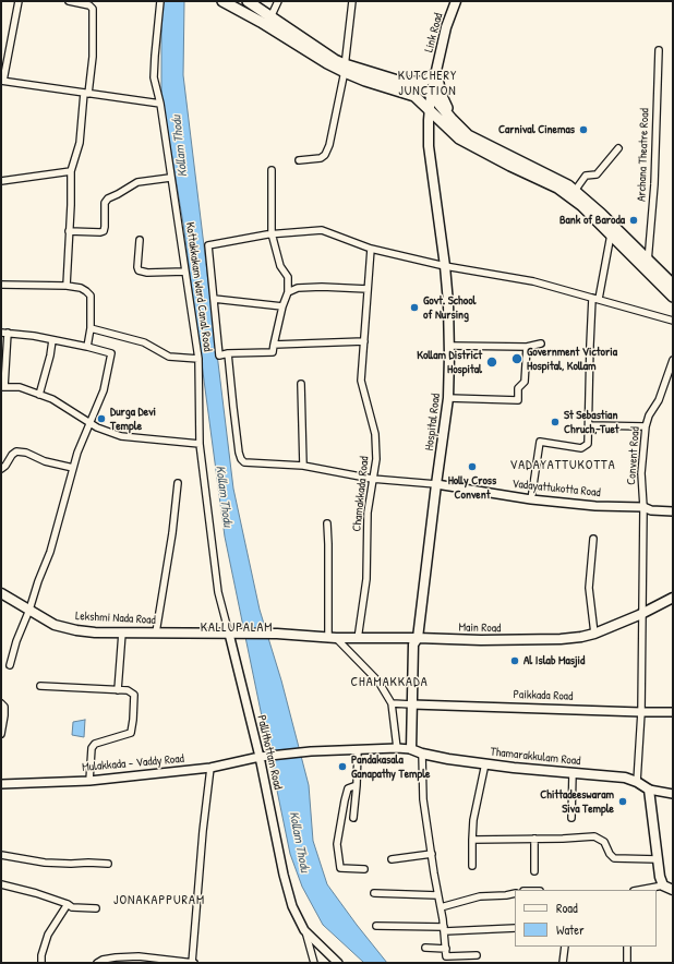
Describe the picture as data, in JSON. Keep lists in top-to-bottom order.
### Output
{
  "streets": {
    "main road": [
      "Link Road",
      "Hospital Road",
      "Lekshmi Nada Road",
      "Main Road",
      "Thamarakkulam Road"
    ],
    "street": [
      "Archana Theatre Road",
      "Kottakkakam Ward Canal Road",
      "Convent Road",
      "Vadayattukotta Road",
      "Chamakkada Road",
      "Paikkada Road",
      "Pallithottam Road",
      "Mulakkada - Vaddy Road"
    ]
  },
  "crossings": [
    ["Link Road", "Hospital Road"],
    ["Kottakkakam Ward Canal Road", "Lekshmi Nada Road"],
    ["Kottakkakam Ward Canal Road", "Main Road"],
    ["Kottakkakam Ward Canal Road", "Pallithottam Road"],
    ["Hospital Road", "Vadayattukotta Road"],
    ["Hospital Road", "Main Road"],
    ["Hospital Road", "Paikkada Road"],
    ["Hospital Road", "Thamarakkulam Road"],
    ["Convent Road", "Vadayattukotta Road"],
    ["Convent Road", "Main Road"],
    ["Convent Road", "Paikkada Road"],
    ["Convent Road", "Thamarakkulam Road"],
    ["Chamakkada Road", "Main Road"],
    ["Lekshmi Nada Road", "Main Road"],
    ["Lekshmi Nada Road", "Pallithottam Road"],
    ["Main Road", "Pallithottam Road"],
    ["Pallithottam Road", "Thamarakkulam Road"],
    ["Pallithottam Road", "Mulakkada - Vaddy Road"],
    ["Thamarakkulam Road", "Mulakkada - Vaddy Road"]
  ],
  "districts": [
    "KUTCHERY JUNCTION",
    "VADAYATTUKOTTA",
    "KALLUPALAM",
    "CHAMAKKADA",
    "JONAKAPPURAM"
  ],
  "water": ["Kollam Thodu"],
  "places": [
    "Carnival Cinemas",
    "Bank of Baroda",
    "Govt. School of Nursing",
    "Government Victoria Hospital, Kollam",
    "Kollam District Hospital",
    "Durga Devi Temple",
    "St Sebastian Chruch, Tuet",
    "Holly Cross Convent",
    "Al Islab Masjid",
    "Pandakasala Ganapathy Temple",
    "Chittadeeswaram Siva Temple"
  ],
  "legend": ["Road", "Water"]
}
